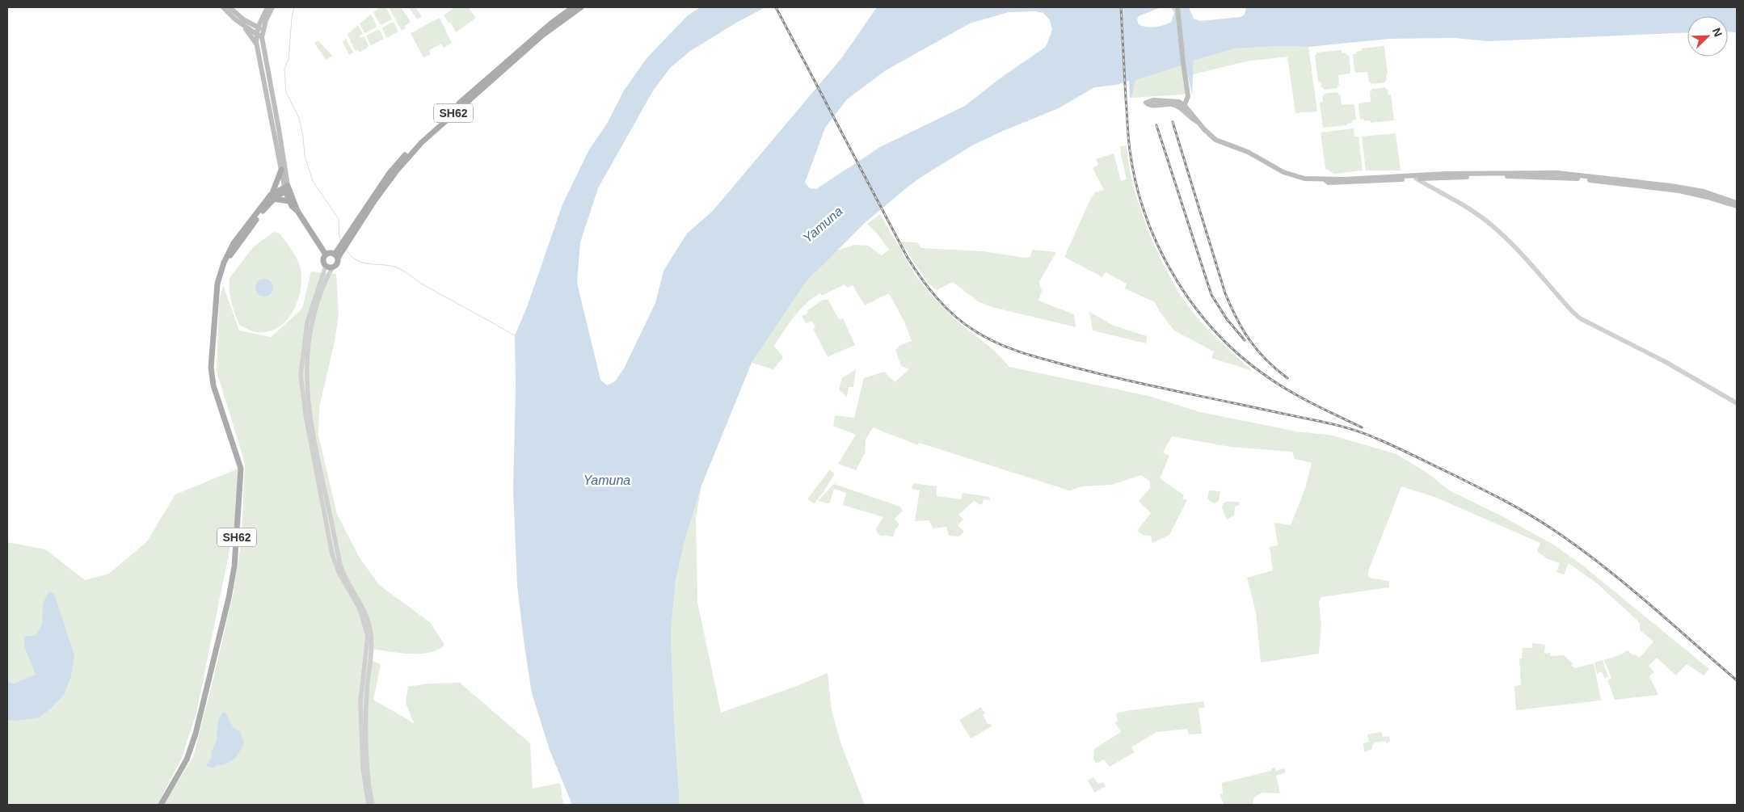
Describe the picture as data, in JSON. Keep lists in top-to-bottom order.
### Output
{
  "streets": {
    "main road": ["SH62"]
  },
  "water": ["Yamuna"],
  "north": "top right"
}
